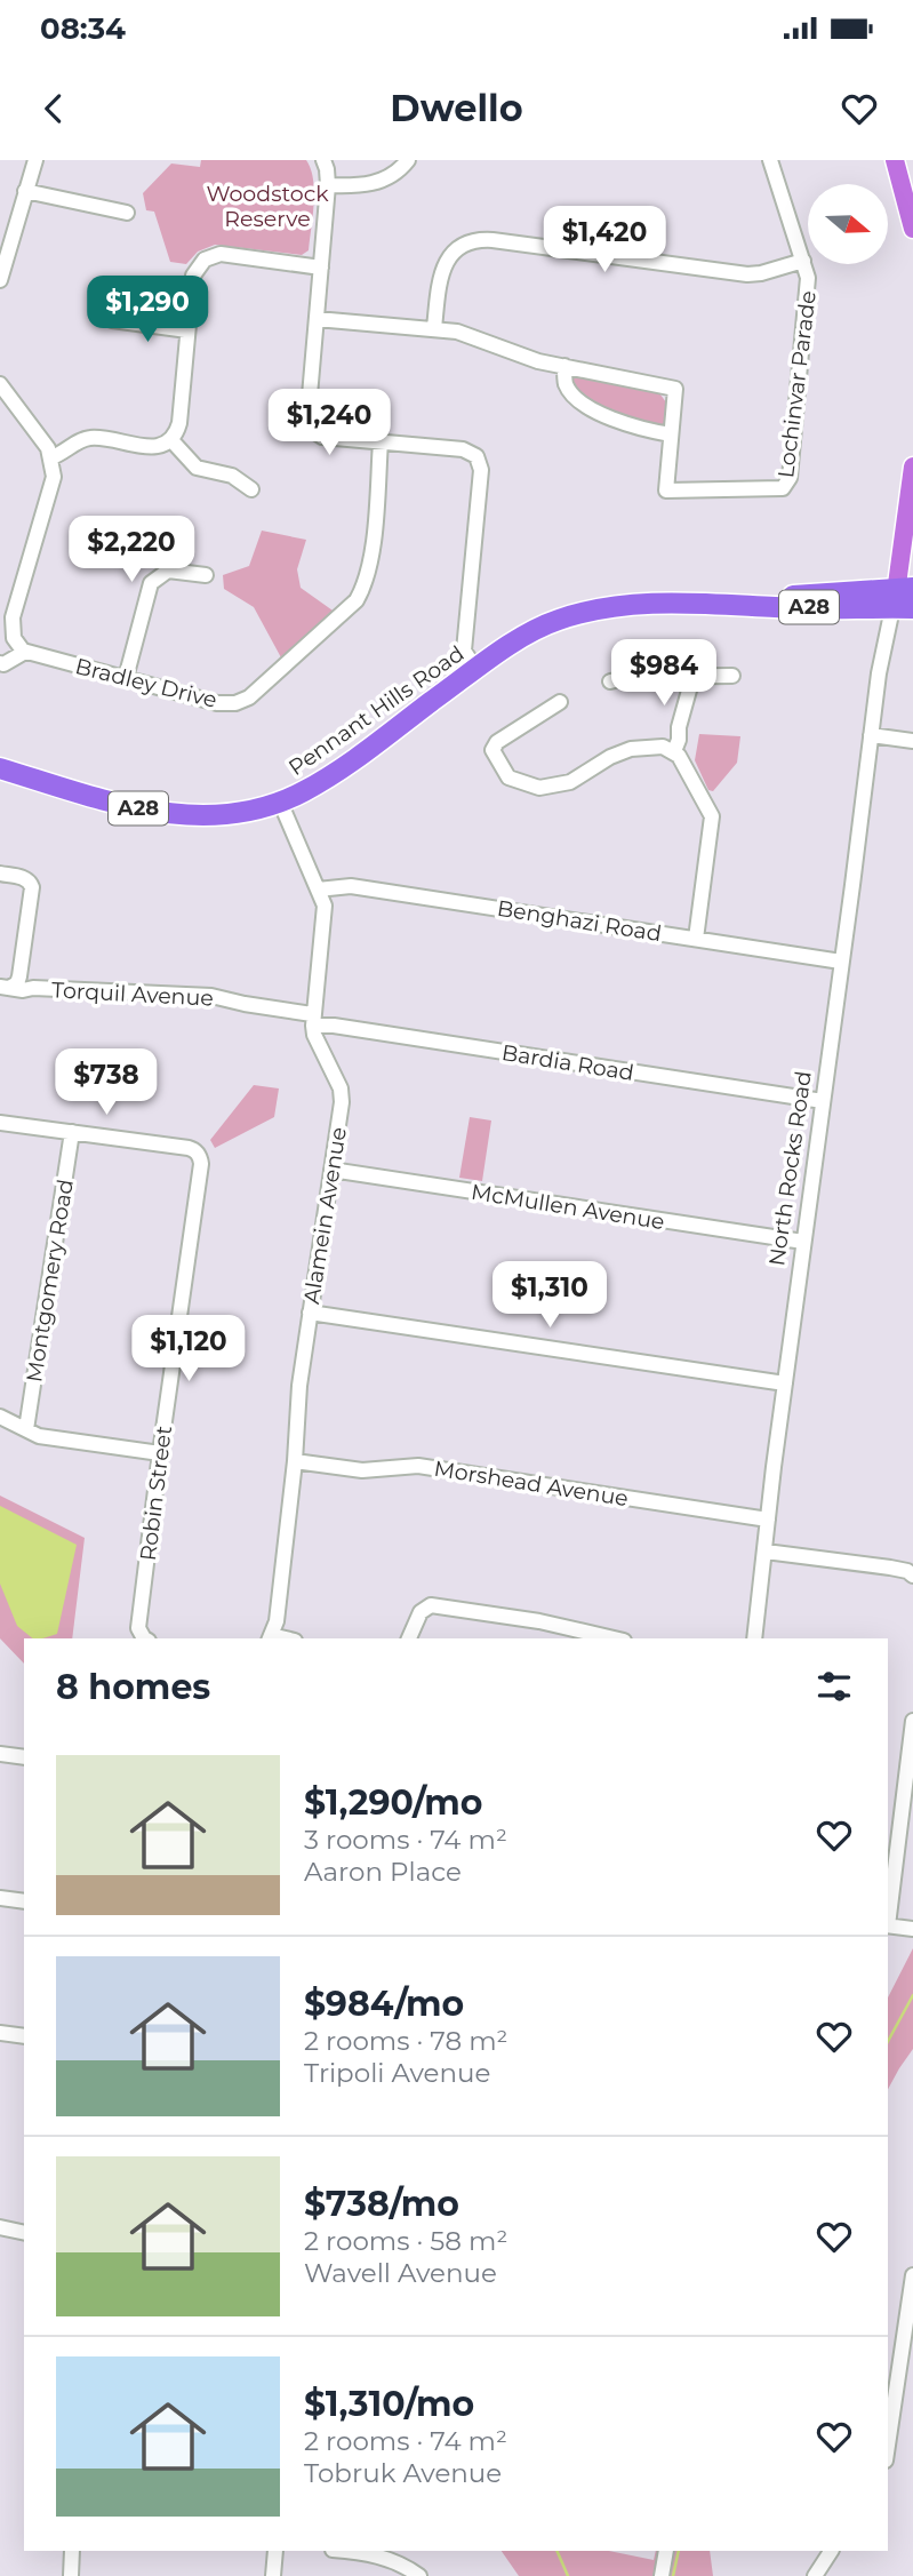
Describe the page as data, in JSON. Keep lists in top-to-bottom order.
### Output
{
  "streets": {
    "highway": ["A28", "Pennant Hills Road"],
    "main road": ["North Rocks Road"],
    "street": [
      "Lochinvar Parade",
      "Bradley Drive",
      "Benghazi Road",
      "Torquil Avenue",
      "Bardia Road",
      "McMullen Avenue",
      "Alamein Avenue",
      "Montgomery Road",
      "Morshead Avenue",
      "Robin Street"
    ]
  },
  "crossings": [
    ["Pennant Hills Road", "North Rocks Road"],
    ["Pennant Hills Road", "Alamein Avenue"],
    ["Benghazi Road", "North Rocks Road"],
    ["Benghazi Road", "Alamein Avenue"],
    ["Torquil Avenue", "Bardia Road"],
    ["Torquil Avenue", "Alamein Avenue"],
    ["Bardia Road", "North Rocks Road"],
    ["Bardia Road", "Alamein Avenue"],
    ["North Rocks Road", "McMullen Avenue"],
    ["North Rocks Road", "Morshead Avenue"],
    ["McMullen Avenue", "Alamein Avenue"],
    ["Alamein Avenue", "Morshead Avenue"],
    ["Montgomery Road", "Robin Street"]
  ],
  "parks": ["Woodstock Reserve"],
  "north": "right",
  "page": {
    "status": "08:34",
    "header": "Dwello",
    "price": [
      "$1,420",
      "$1,290",
      "$1,240",
      "$2,220",
      "$984",
      "$738",
      "$1,310",
      "$1,120"
    ],
    "heading": "8 homes",
    "list": [
      {
        "name": "$1,290/mo",
        "note": "3 rooms · 74 m² · Aaron Place"
      },
      {
        "name": "$984/mo",
        "note": "2 rooms · 78 m² · Tripoli Avenue"
      },
      {
        "name": "$738/mo",
        "note": "2 rooms · 58 m² · Wavell Avenue"
      },
      {
        "name": "$1,310/mo",
        "note": "2 rooms · 74 m² · Tobruk Avenue"
      }
    ]
  }
}
